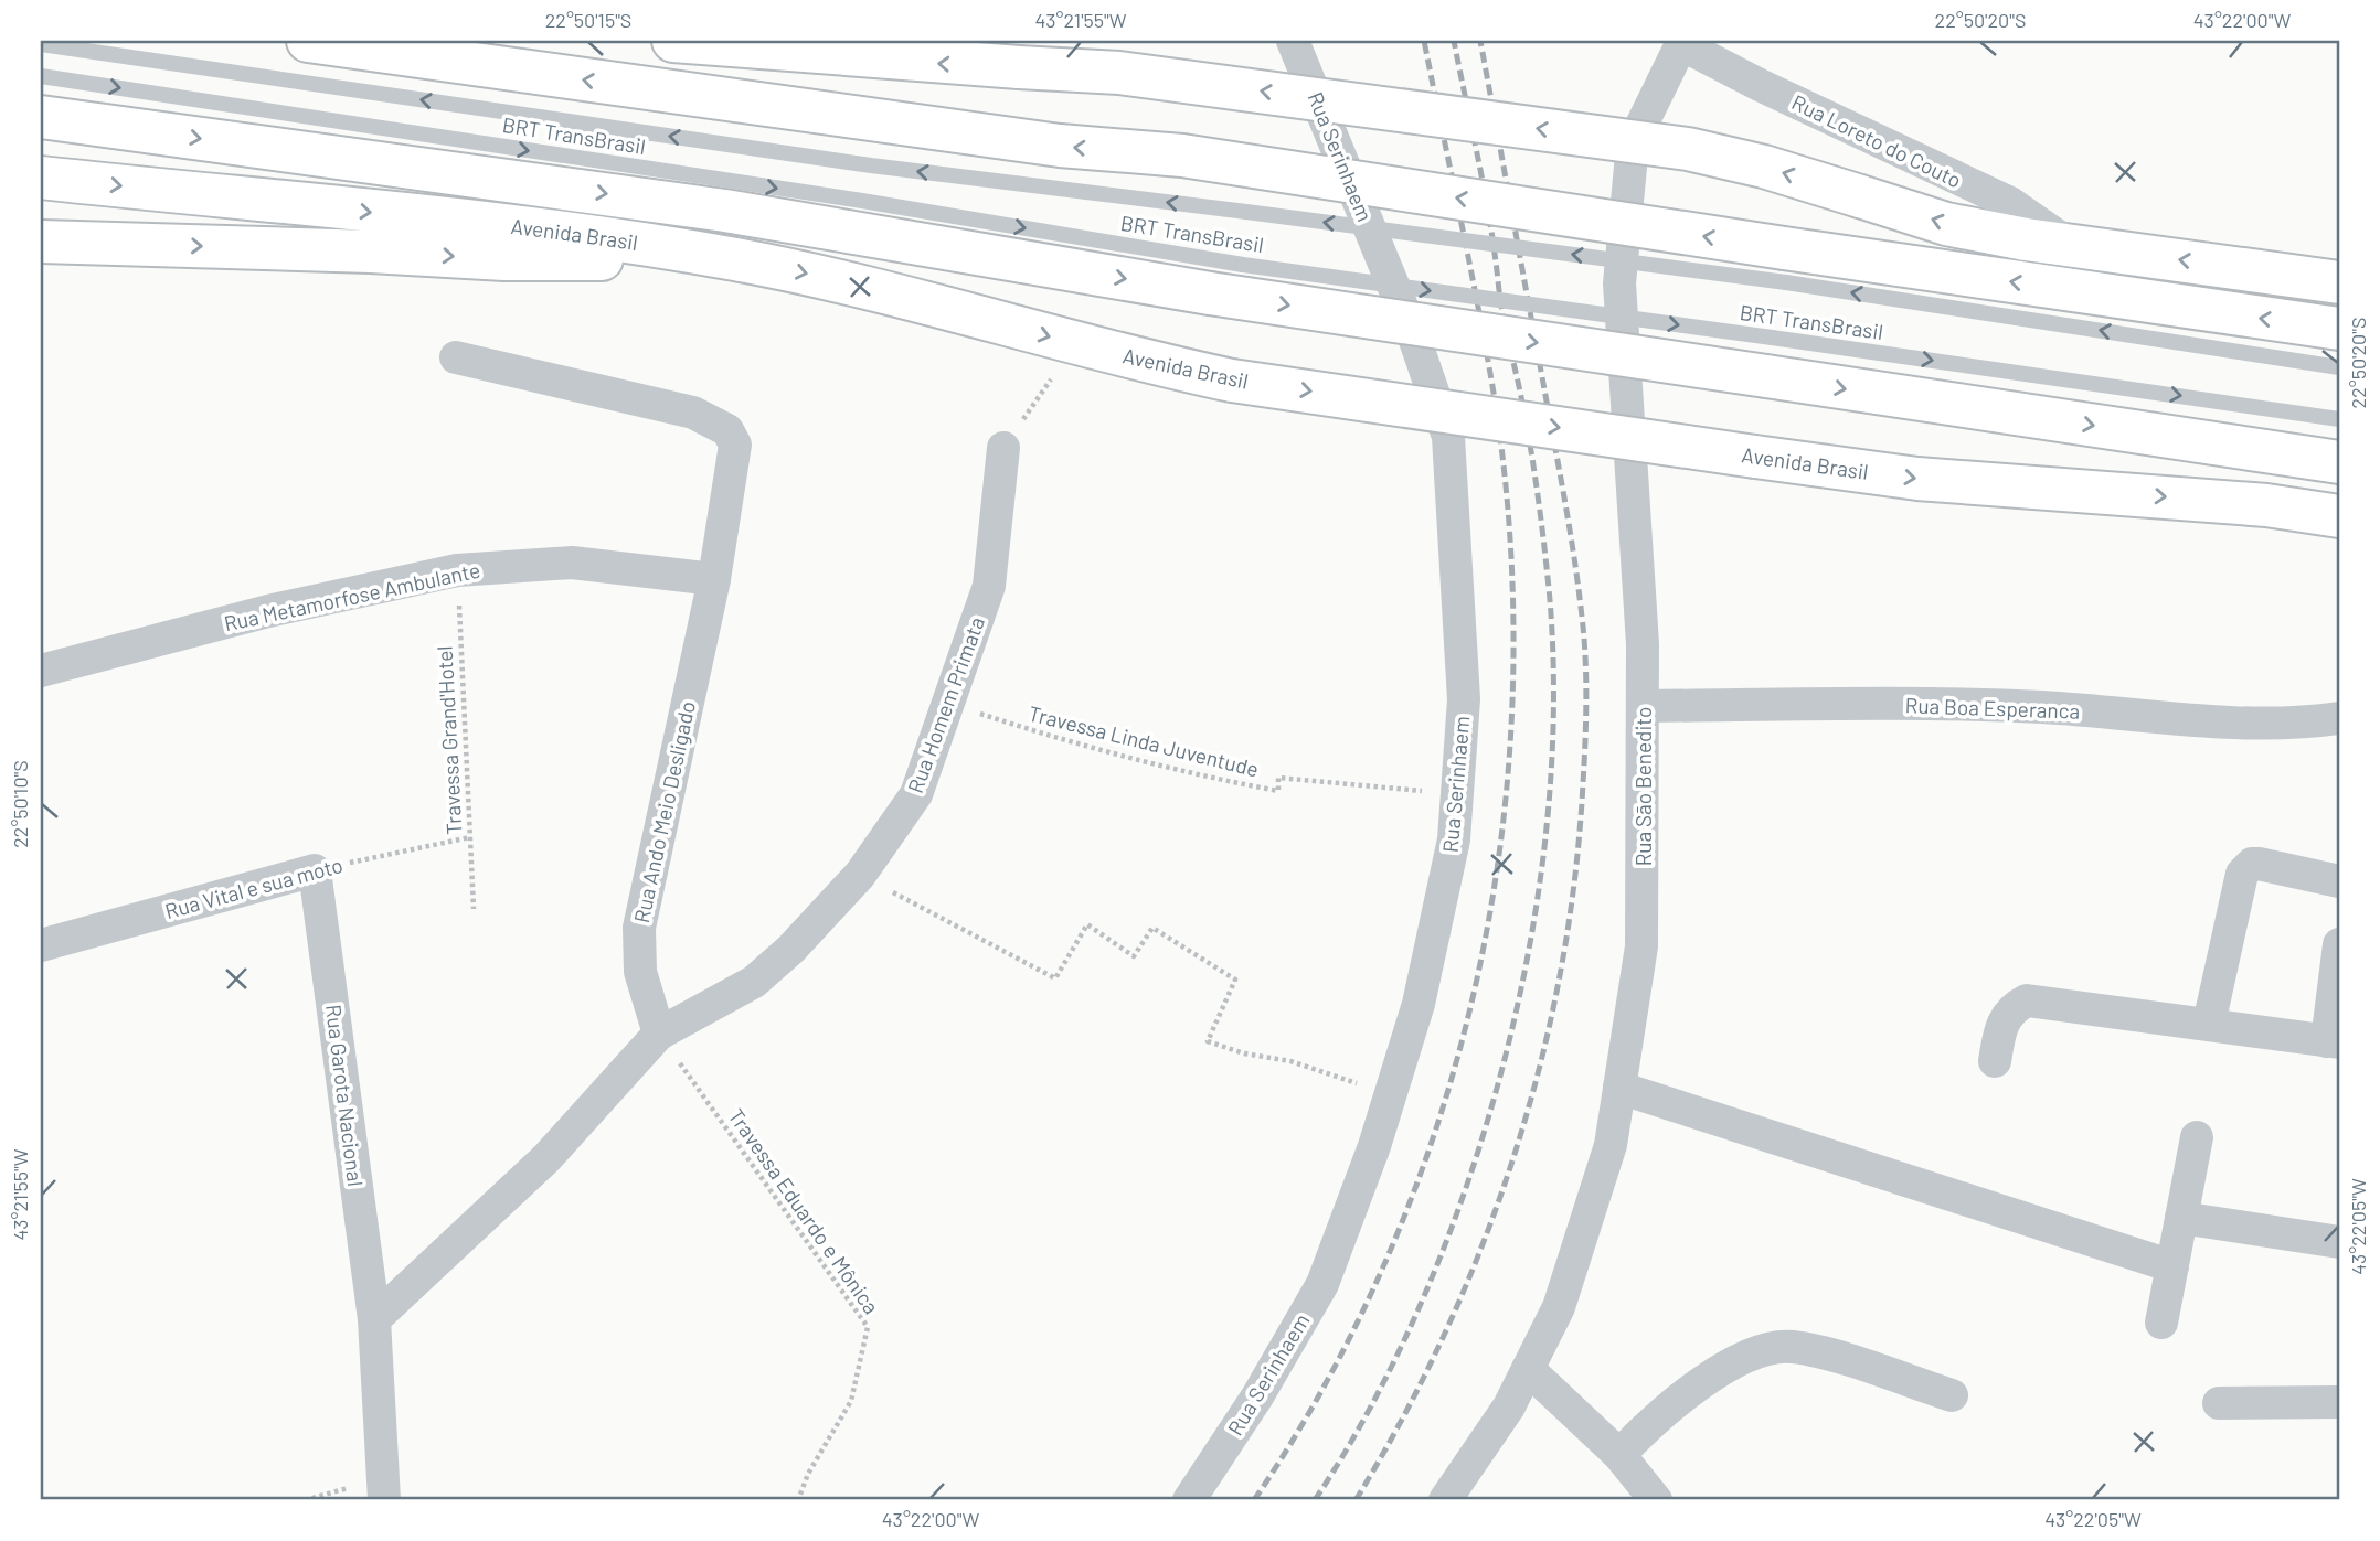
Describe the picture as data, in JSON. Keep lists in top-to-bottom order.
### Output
{
  "streets": {
    "main road": ["Avenida Brasil"],
    "street": [
      "Rua Loreto do Couto",
      "Rua Serinhaem",
      "Rua Metamorfose Ambulante",
      "Rua Homem Primata",
      "Rua Boa Esperanca",
      "Rua Sāo Benedito",
      "Rua Ando Meio Desligado",
      "Rua Vital e sua moto",
      "Rua Garota Nacional"
    ],
    "lane": ["BRT TransBrasil"],
    "path": ["Travessa Grand'Hotel", "Travessa Linda Juventude", "Travessa Eduardo e Mônica"]
  },
  "crossings": [
    ["Rua Loreto do Couto", "Rua Sāo Benedito"],
    ["Rua Serinhaem", "Travessa Linda Juventude"],
    ["Rua Metamorfose Ambulante", "Travessa Grand'Hotel"],
    ["Rua Metamorfose Ambulante", "Rua Ando Meio Desligado"],
    ["Rua Homem Primata", "Travessa Linda Juventude"],
    ["Rua Homem Primata", "Rua Ando Meio Desligado"],
    ["Rua Homem Primata", "Travessa Eduardo e Mônica"],
    ["Rua Boa Esperanca", "Rua Sāo Benedito"],
    ["Travessa Grand'Hotel", "Rua Vital e sua moto"],
    ["Rua Ando Meio Desligado", "Travessa Eduardo e Mônica"],
    ["Rua Vital e sua moto", "Rua Garota Nacional"]
  ],
  "coordinates": [
    "22°50'15\"S",
    "43°21'55\"W",
    "22°50'20\"S",
    "43°22'00\"W",
    "22°50'10\"S",
    "43°22'05\"W"
  ]
}
